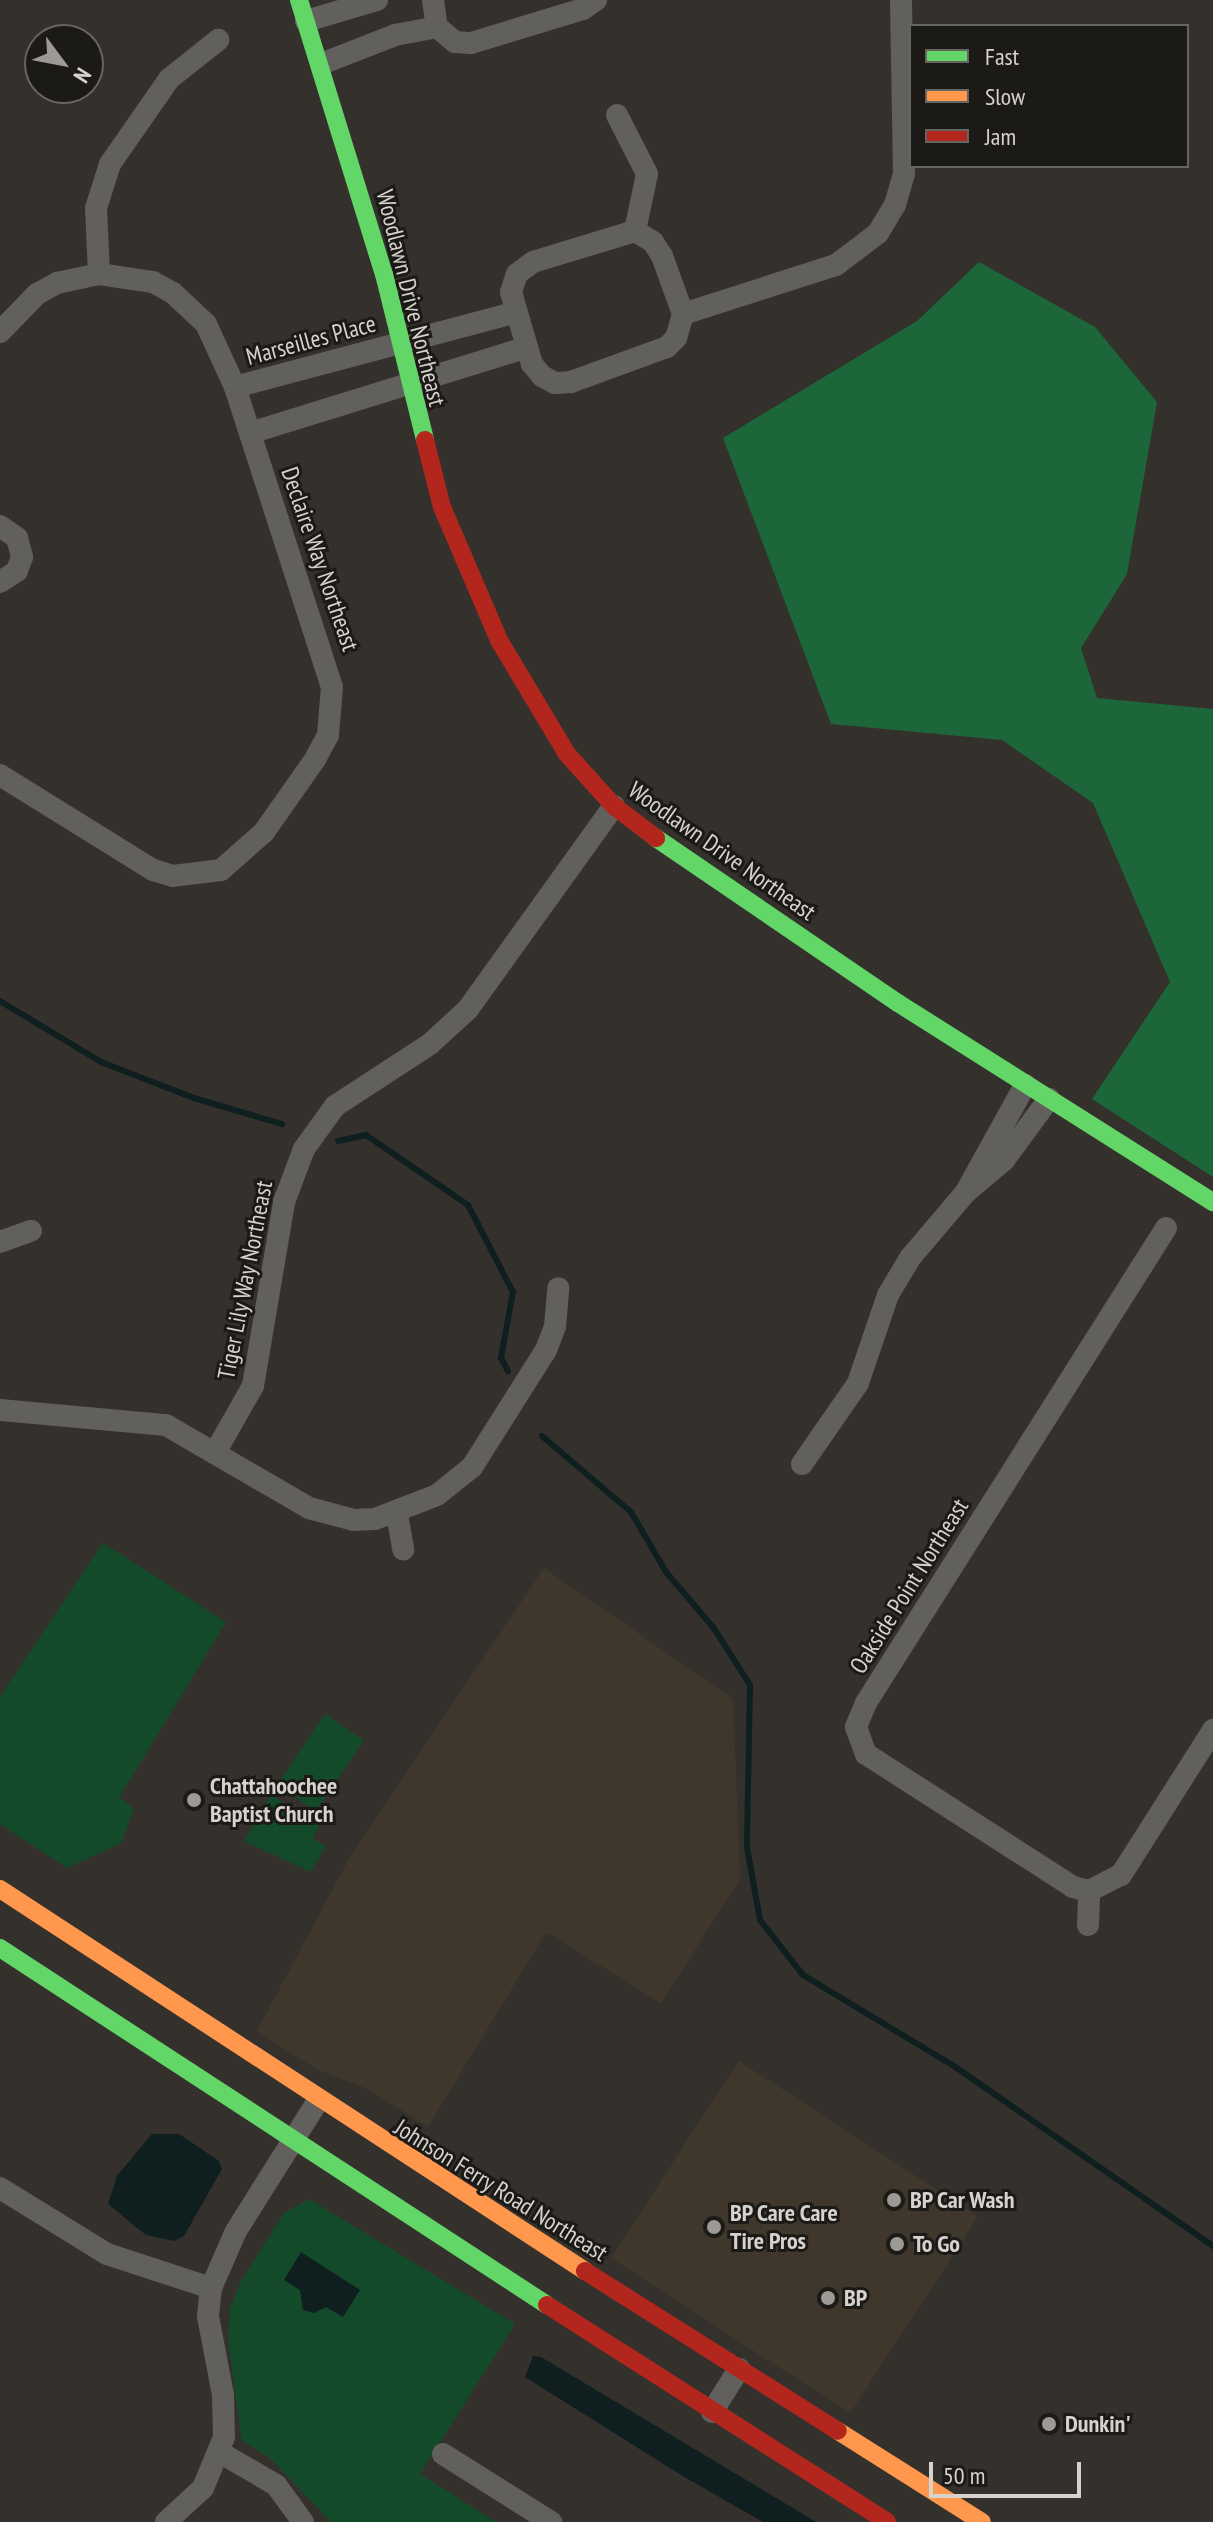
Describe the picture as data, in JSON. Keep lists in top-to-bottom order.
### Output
{
  "streets": {
    "main road": ["Woodlawn Drive Northeast", "Johnson Ferry Road Northeast"],
    "street": [
      "Marseilles Place",
      "Declaire Way Northeast",
      "Tiger Lily Way Northeast",
      "Oakside Point Northeast"
    ]
  },
  "crossings": [
    ["Woodlawn Drive Northeast", "Marseilles Place"],
    ["Woodlawn Drive Northeast", "Tiger Lily Way Northeast"],
    ["Marseilles Place", "Declaire Way Northeast"]
  ],
  "places": [
    "Chattahoochee Baptist Church",
    "BP Car Wash",
    "BP Care Care Tire Pros",
    "To Go",
    "BP",
    "Dunkin'"
  ],
  "legend": ["Fast", "Slow", "Jam"],
  "scale_bar": "50 m",
  "north": "bottom right"
}
